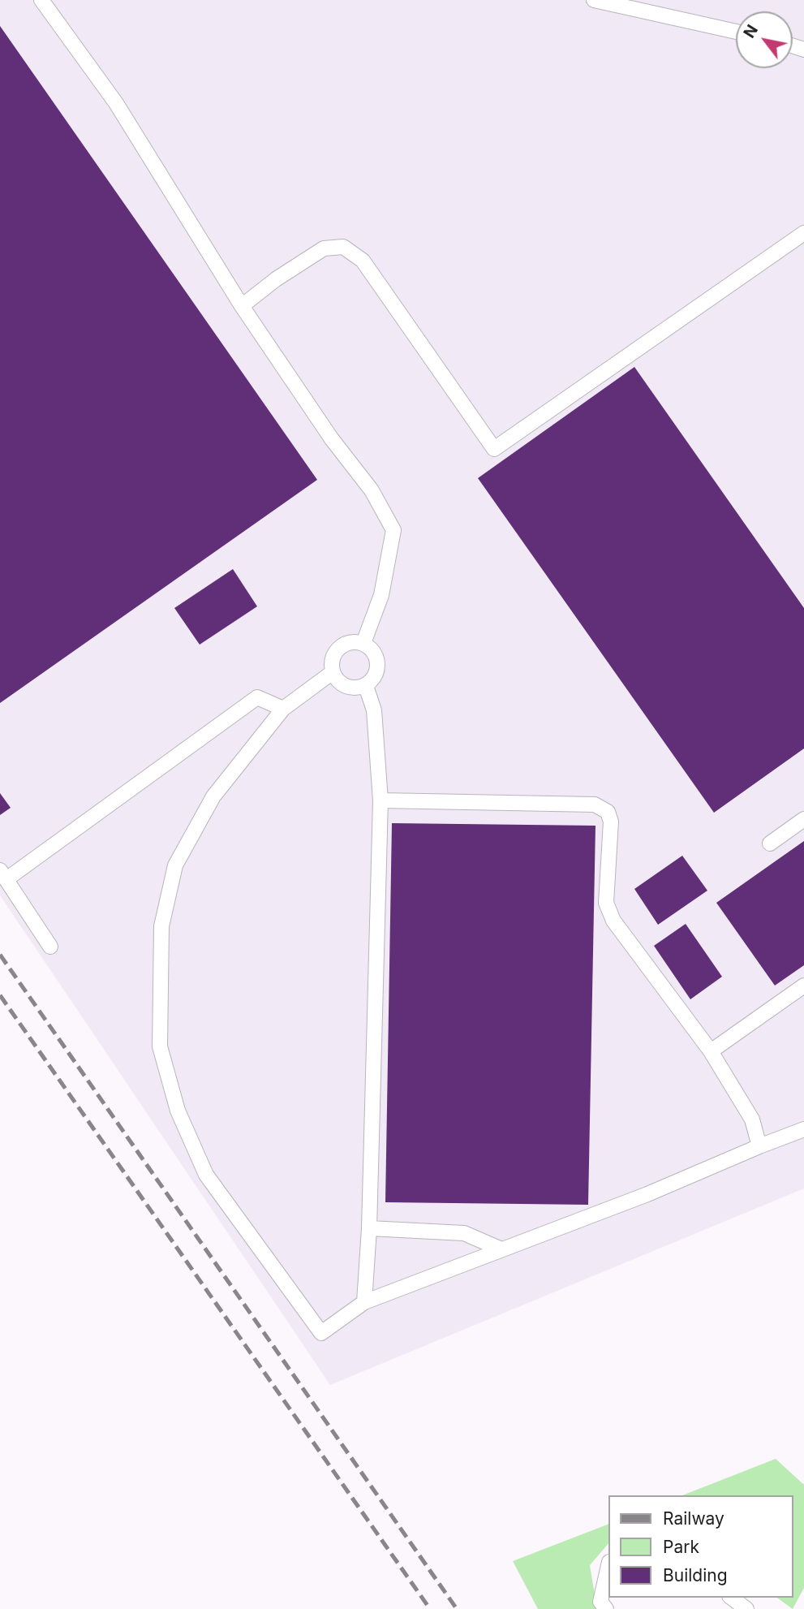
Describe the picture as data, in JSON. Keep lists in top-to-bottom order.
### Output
{
  "legend": ["Railway", "Park", "Building"],
  "north": "top left"
}
